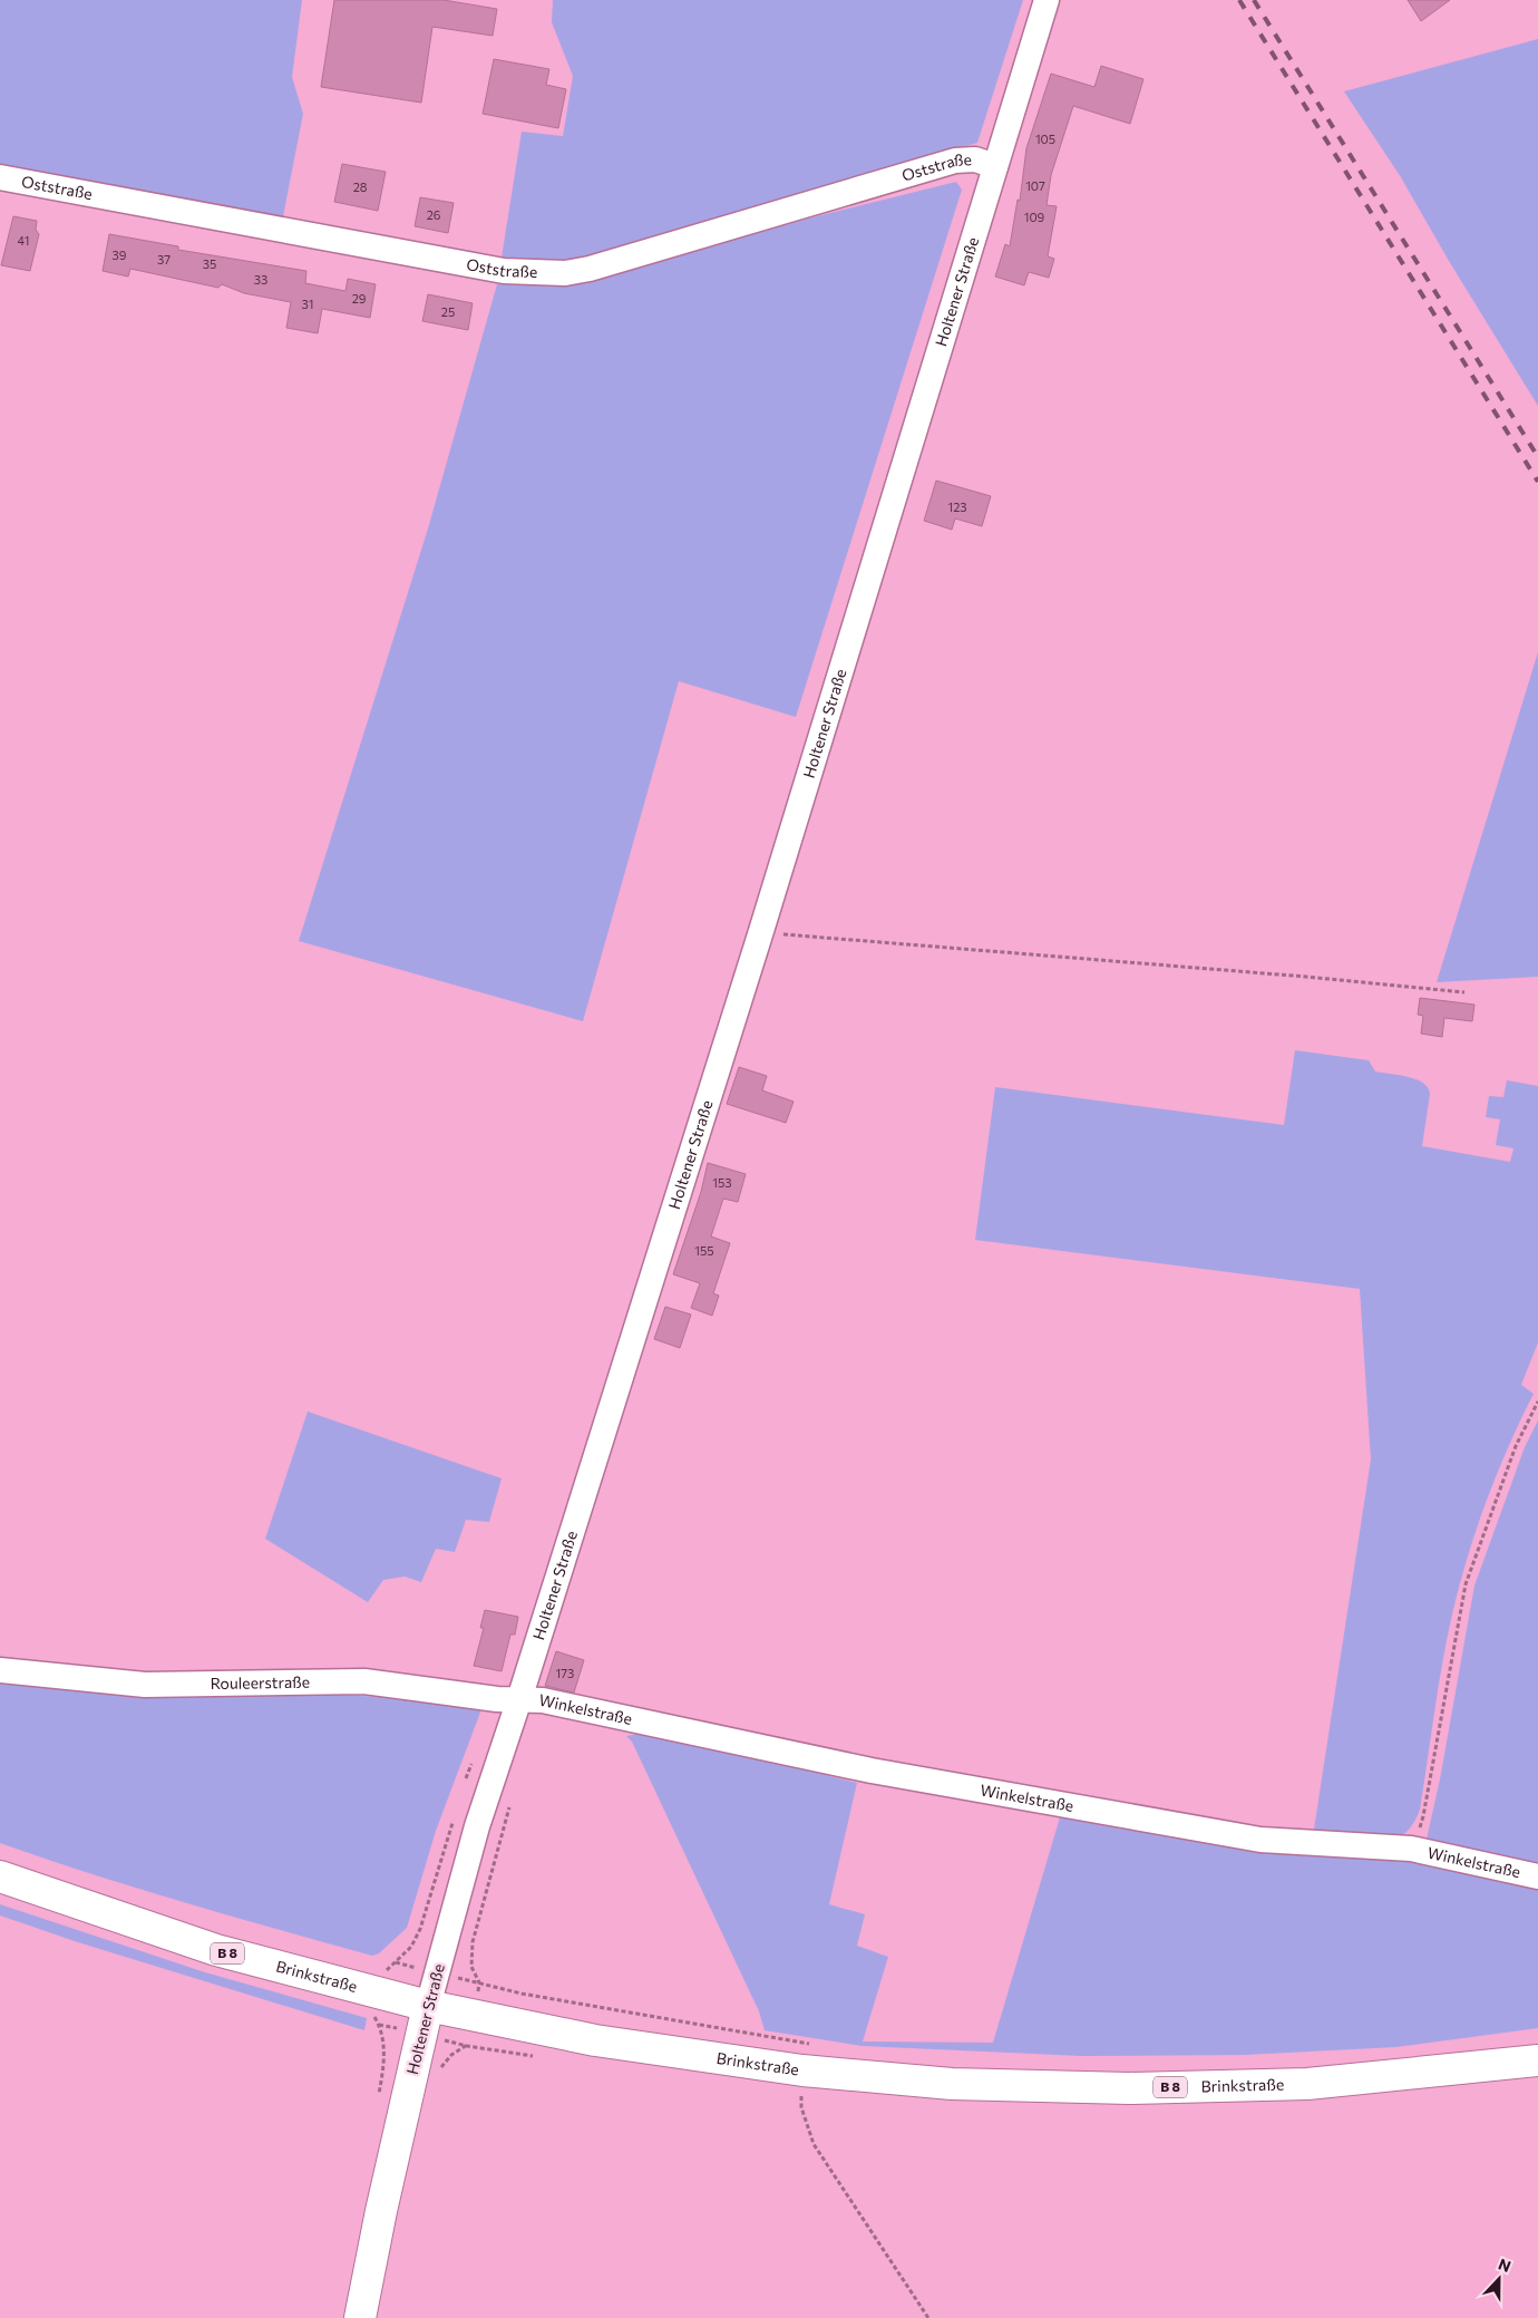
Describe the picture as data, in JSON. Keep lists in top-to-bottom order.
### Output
{
  "streets": {
    "main road": ["Holtener Straße", "B 8", "Brinkstraße"],
    "street": ["Oststraße", "Rouleerstraße", "Winkelstraße"]
  },
  "crossings": [
    ["Oststraße", "Holtener Straße"],
    ["Holtener Straße", "Rouleerstraße"],
    ["Holtener Straße", "Winkelstraße"],
    ["Holtener Straße", "Brinkstraße"],
    ["Rouleerstraße", "Winkelstraße"]
  ],
  "house_numbers": [
    "105",
    "107",
    "28",
    "26",
    "109",
    "41",
    "39",
    "37",
    "35",
    "33",
    "29",
    "31",
    "25",
    "123",
    "153",
    "155",
    "173"
  ],
  "north": "top"
}
